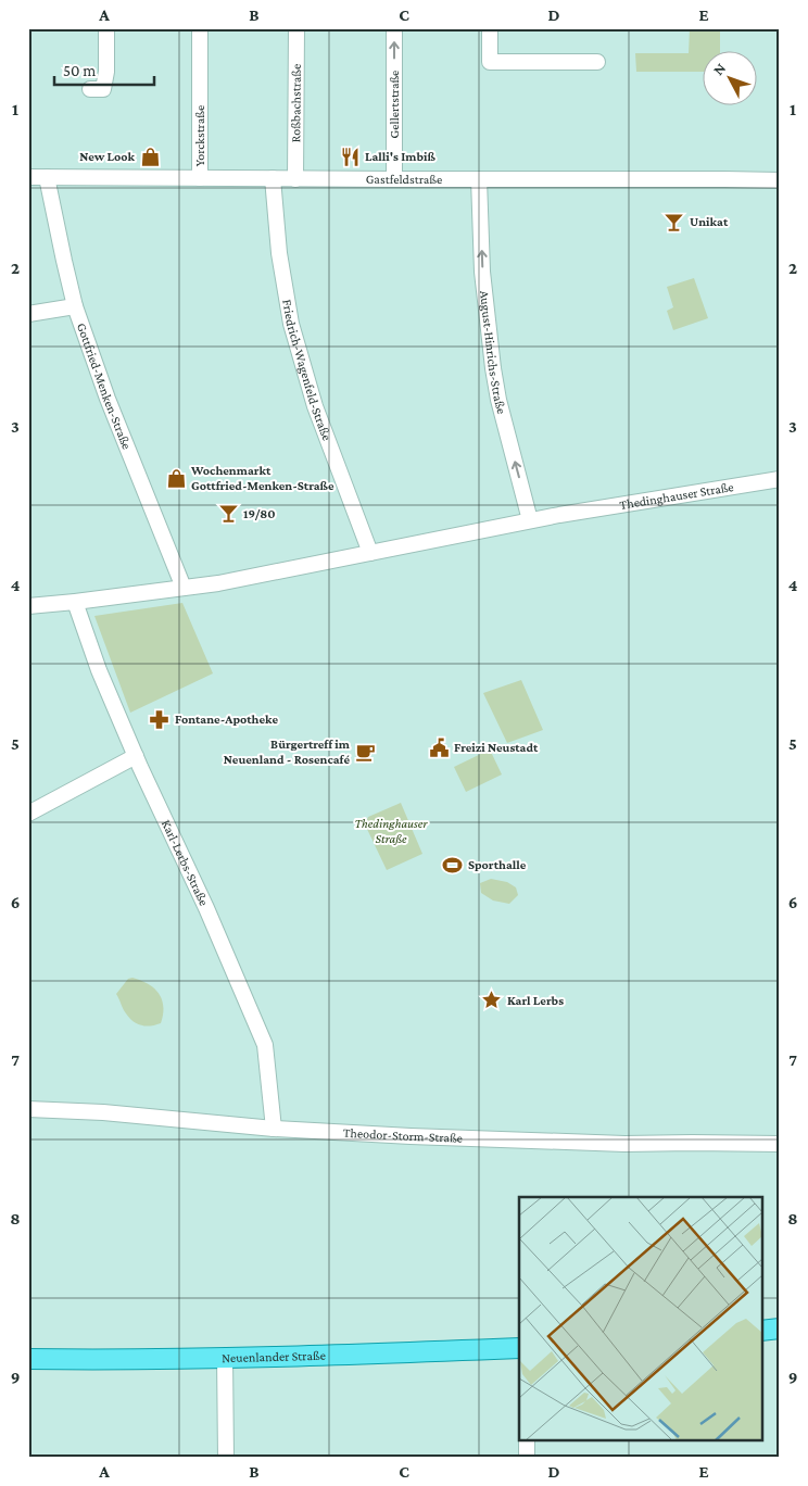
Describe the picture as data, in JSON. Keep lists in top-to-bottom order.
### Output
{
  "streets": {
    "main road": ["Neuenlander Straße"],
    "street": [
      "Roßbachstraße",
      "Gellertstraße",
      "Yorckstraße",
      "Gastfeldstraße",
      "August-Hinrichs-Straße",
      "Friedrich-Wagenfeld-Straße",
      "Gottfried-Menken-Straße",
      "Thedinghauser Straße",
      "Karl-Lerbs-Straße",
      "Theodor-Storm-Straße"
    ]
  },
  "crossings": [
    ["Roßbachstraße", "Gastfeldstraße"],
    ["Gellertstraße", "Gastfeldstraße"],
    ["Yorckstraße", "Gastfeldstraße"],
    ["Gastfeldstraße", "August-Hinrichs-Straße"],
    ["Gastfeldstraße", "Friedrich-Wagenfeld-Straße"],
    ["Gastfeldstraße", "Gottfried-Menken-Straße"],
    ["August-Hinrichs-Straße", "Thedinghauser Straße"],
    ["Friedrich-Wagenfeld-Straße", "Thedinghauser Straße"],
    ["Gottfried-Menken-Straße", "Thedinghauser Straße"],
    ["Thedinghauser Straße", "Karl-Lerbs-Straße"],
    ["Karl-Lerbs-Straße", "Theodor-Storm-Straße"]
  ],
  "one_way": ["Gellertstraße", "August-Hinrichs-Straße"],
  "parks": ["Thedinghauser Straße"],
  "places": {
    "shop": ["New Look", "Wochenmarkt Gottfried-Menken-Straße"],
    "restaurant": ["Lalli's Imbiß"],
    "bar": ["Unikat", "19/80"],
    "pharmacy": ["Fontane-Apotheke"],
    "public building": ["Freizi Neustadt"],
    "cafe": ["Bürgertreff im Neuenland - Rosencafé"],
    "sports": ["Sporthalle"],
    "place": ["Karl Lerbs"]
  },
  "scale_bar": "50 m",
  "north": "top left",
  "grid": {
    "columns": [
      "A",
      "B",
      "C",
      "D",
      "E"
    ],
    "rows": [
      "1",
      "2",
      "3",
      "4",
      "5",
      "6",
      "7",
      "8",
      "9"
    ]
  }
}
